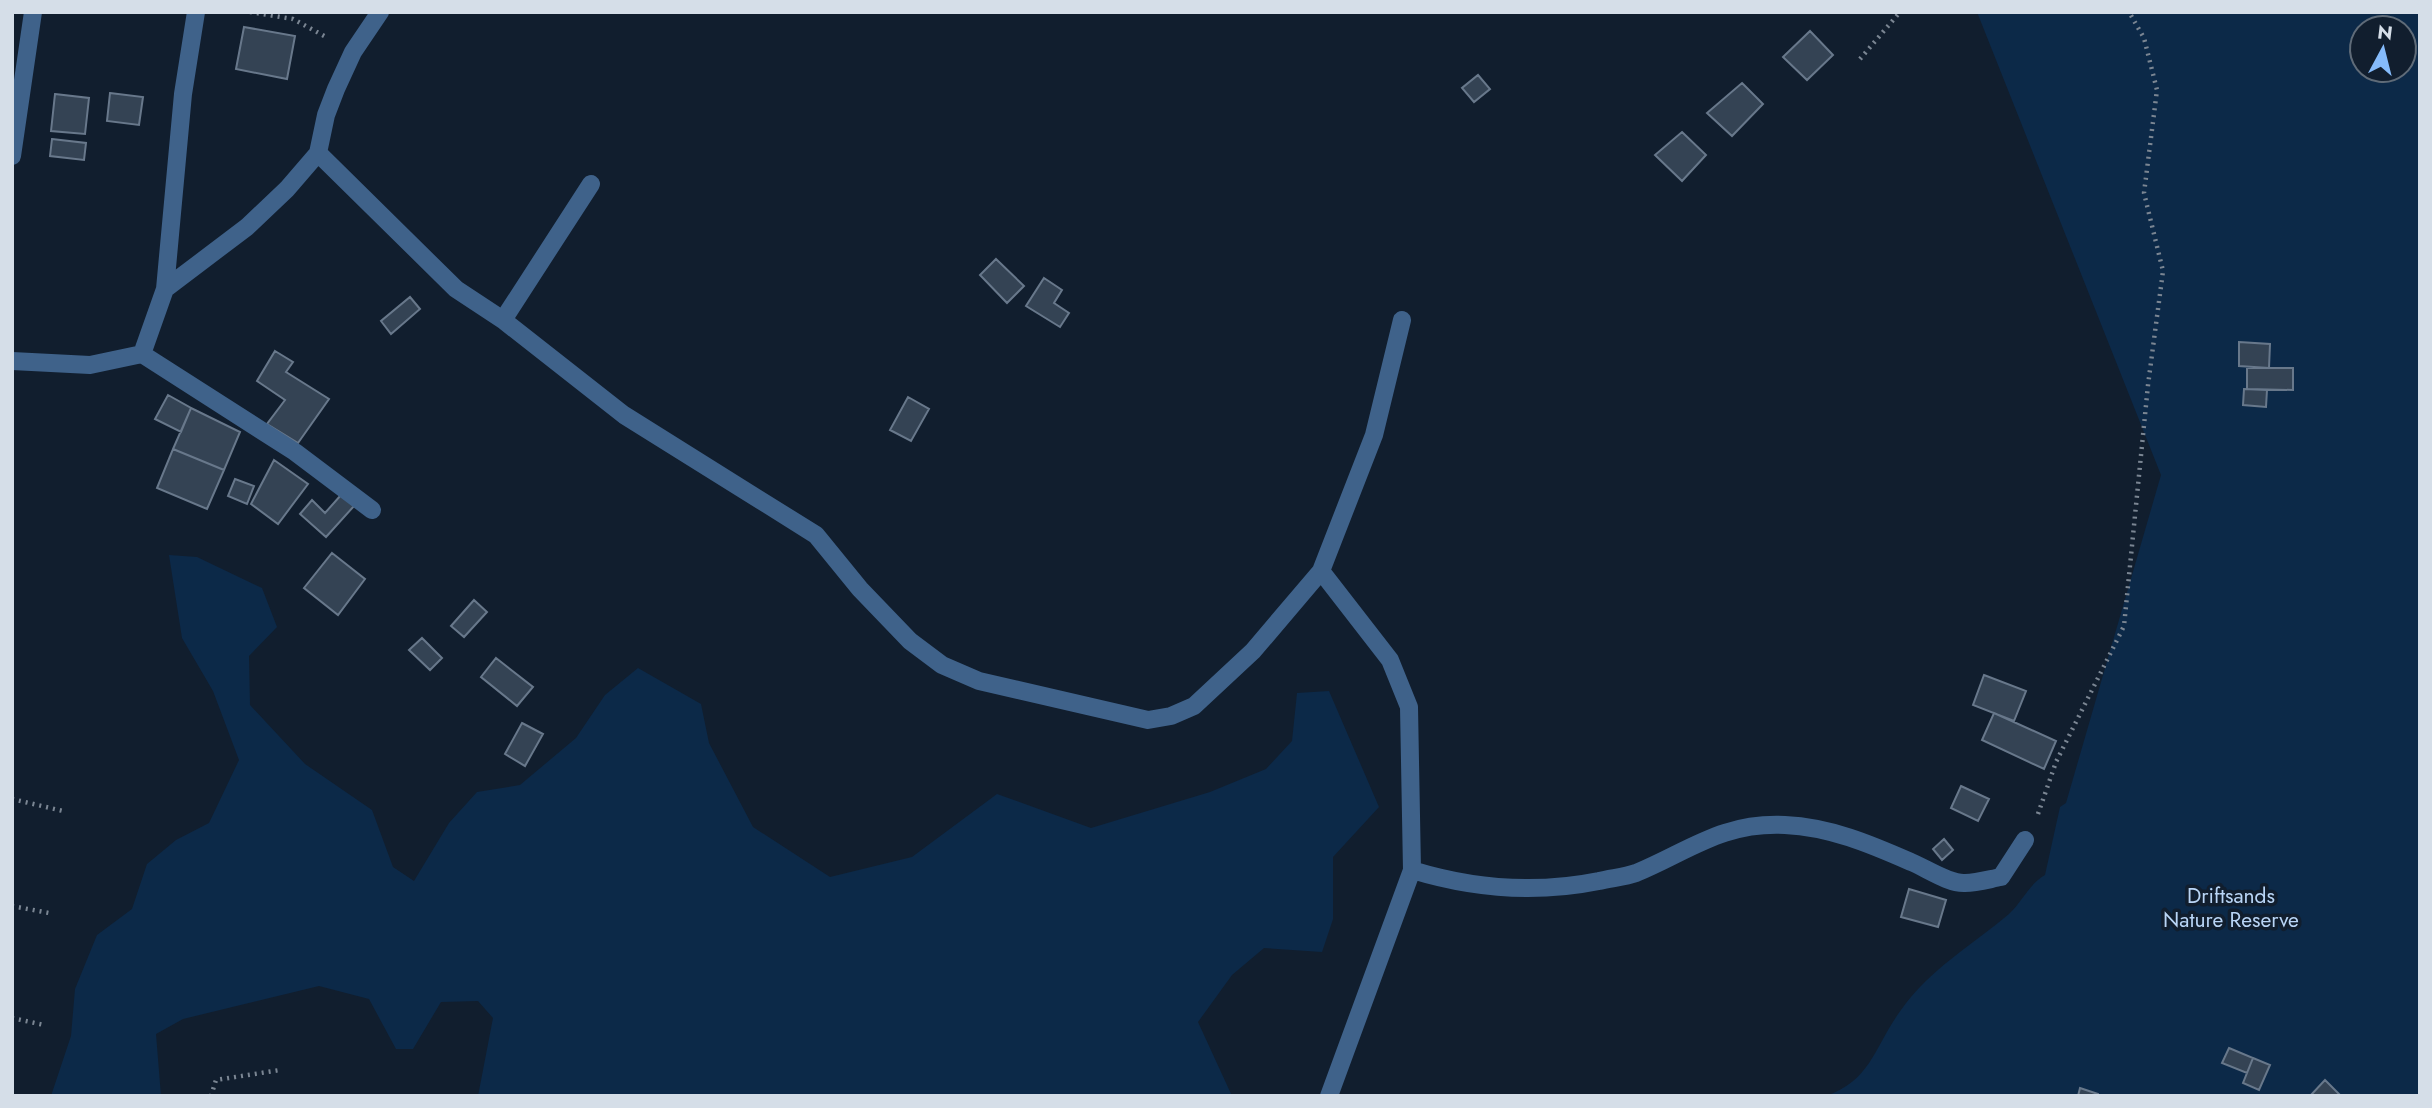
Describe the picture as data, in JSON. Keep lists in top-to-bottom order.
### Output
{
  "parks": ["Driftsands Nature Reserve"],
  "north": "top"
}
